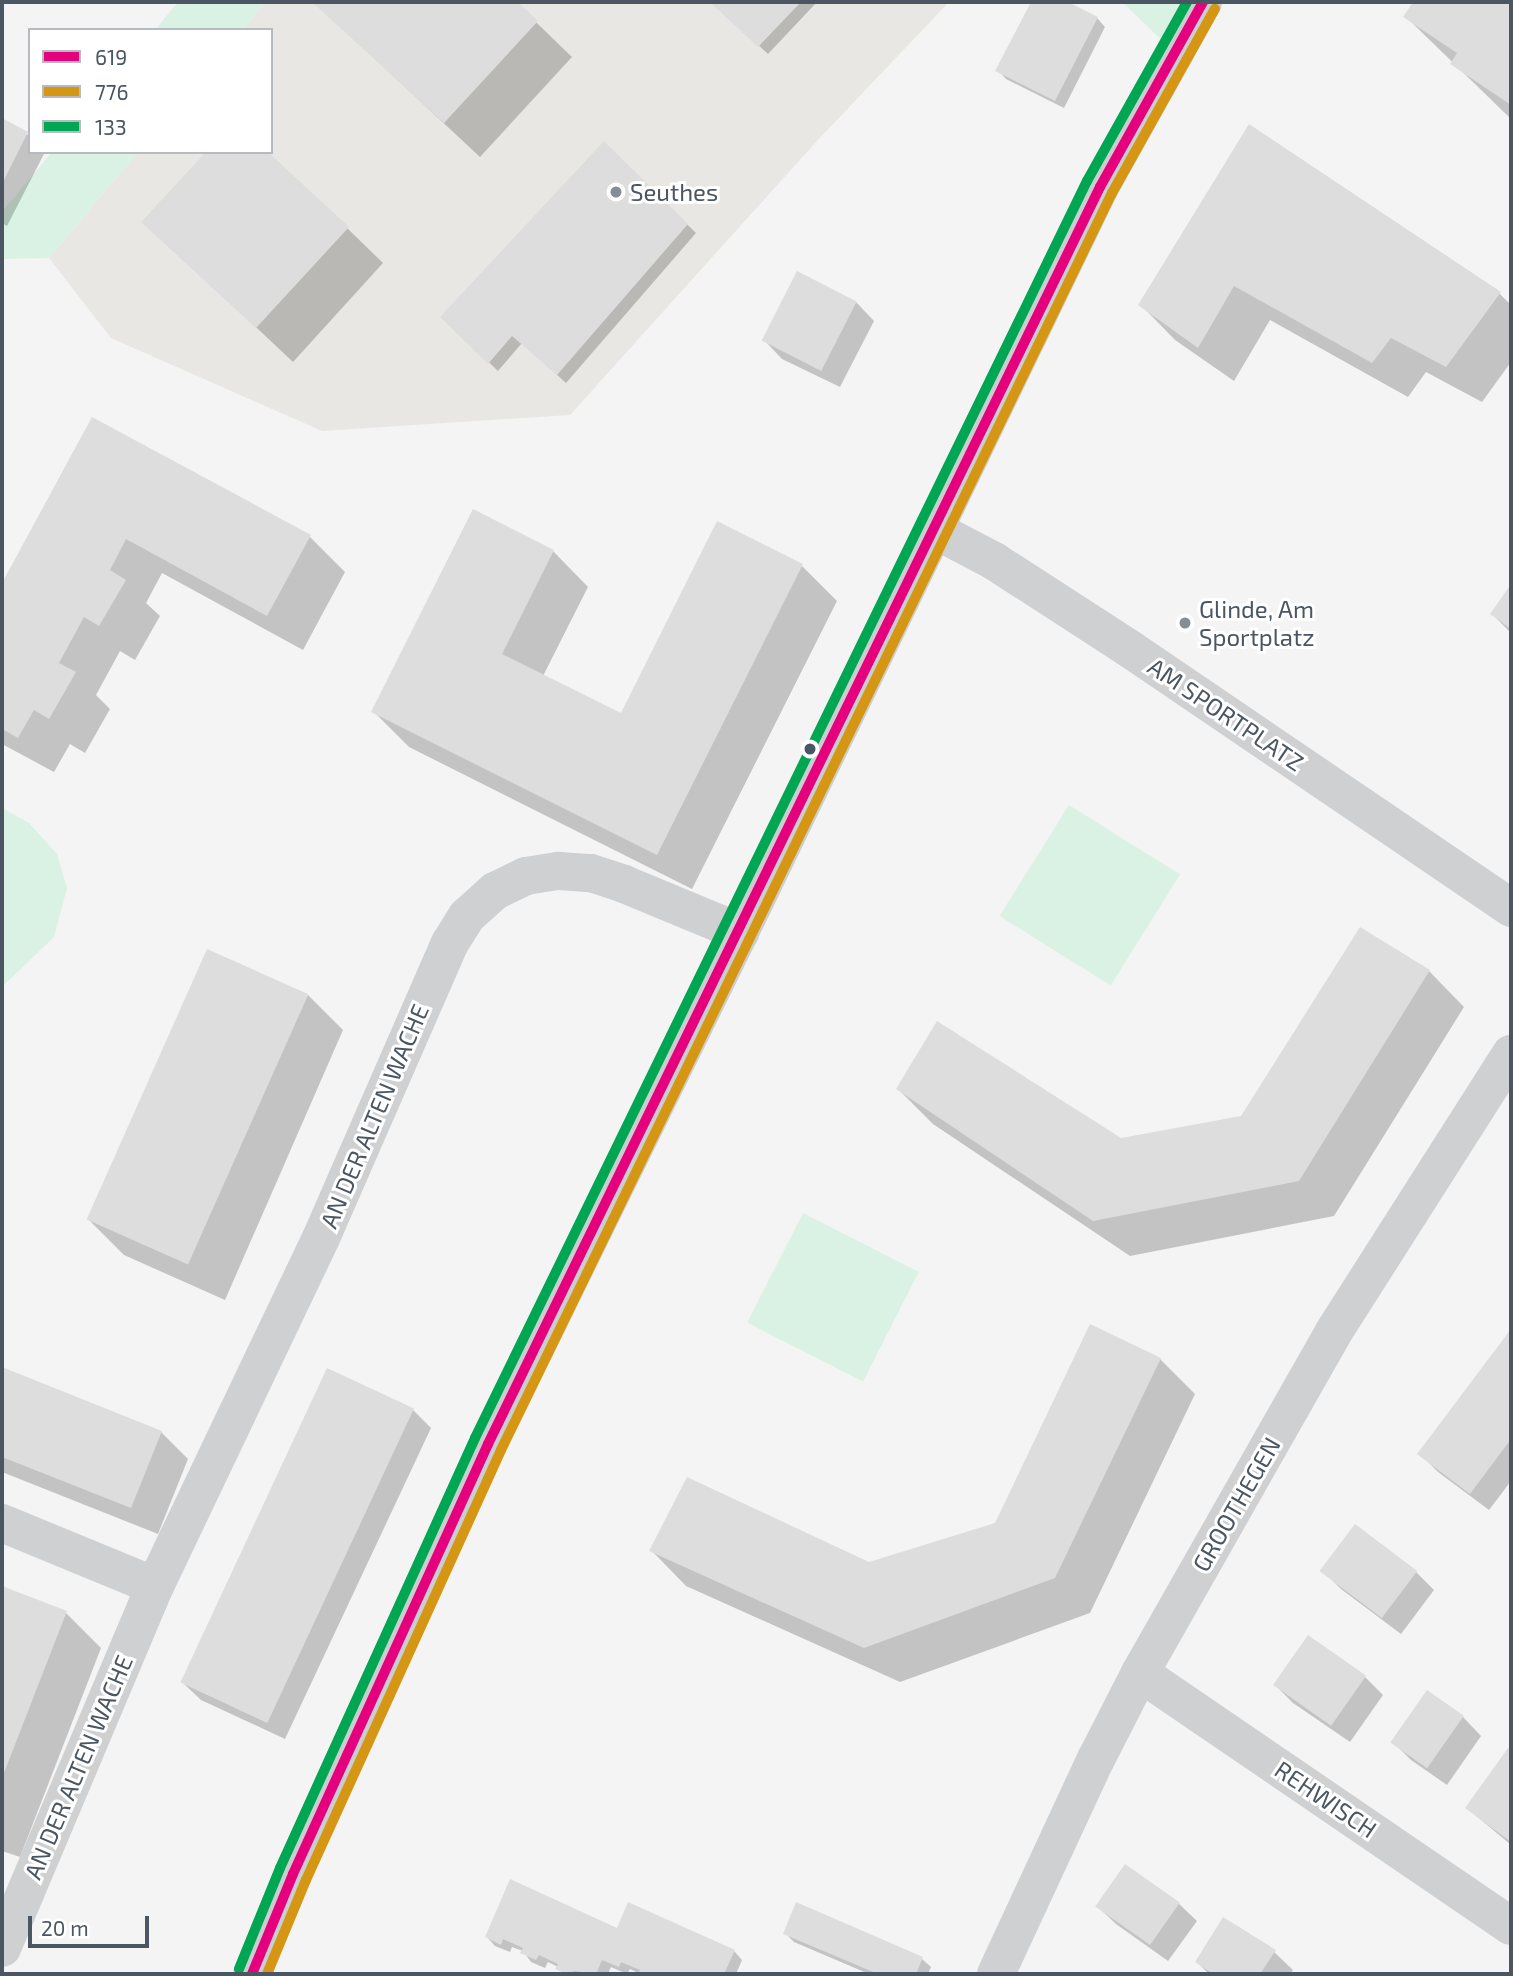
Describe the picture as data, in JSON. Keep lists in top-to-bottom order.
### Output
{
  "streets": {
    "street": [
      "AM SPORTPLATZ",
      "AN DER ALTEN WACHE",
      "GROOTHEGEN",
      "REHWISCH"
    ]
  },
  "crossings": [
    ["GROOTHEGEN", "REHWISCH"]
  ],
  "places": ["Seuthes", "Glinde, Am Sportplatz"],
  "lines": ["transit line 619", "transit line 133", "transit line 776"],
  "legend": ["619", "776", "133"],
  "scale_bar": "20 m"
}
